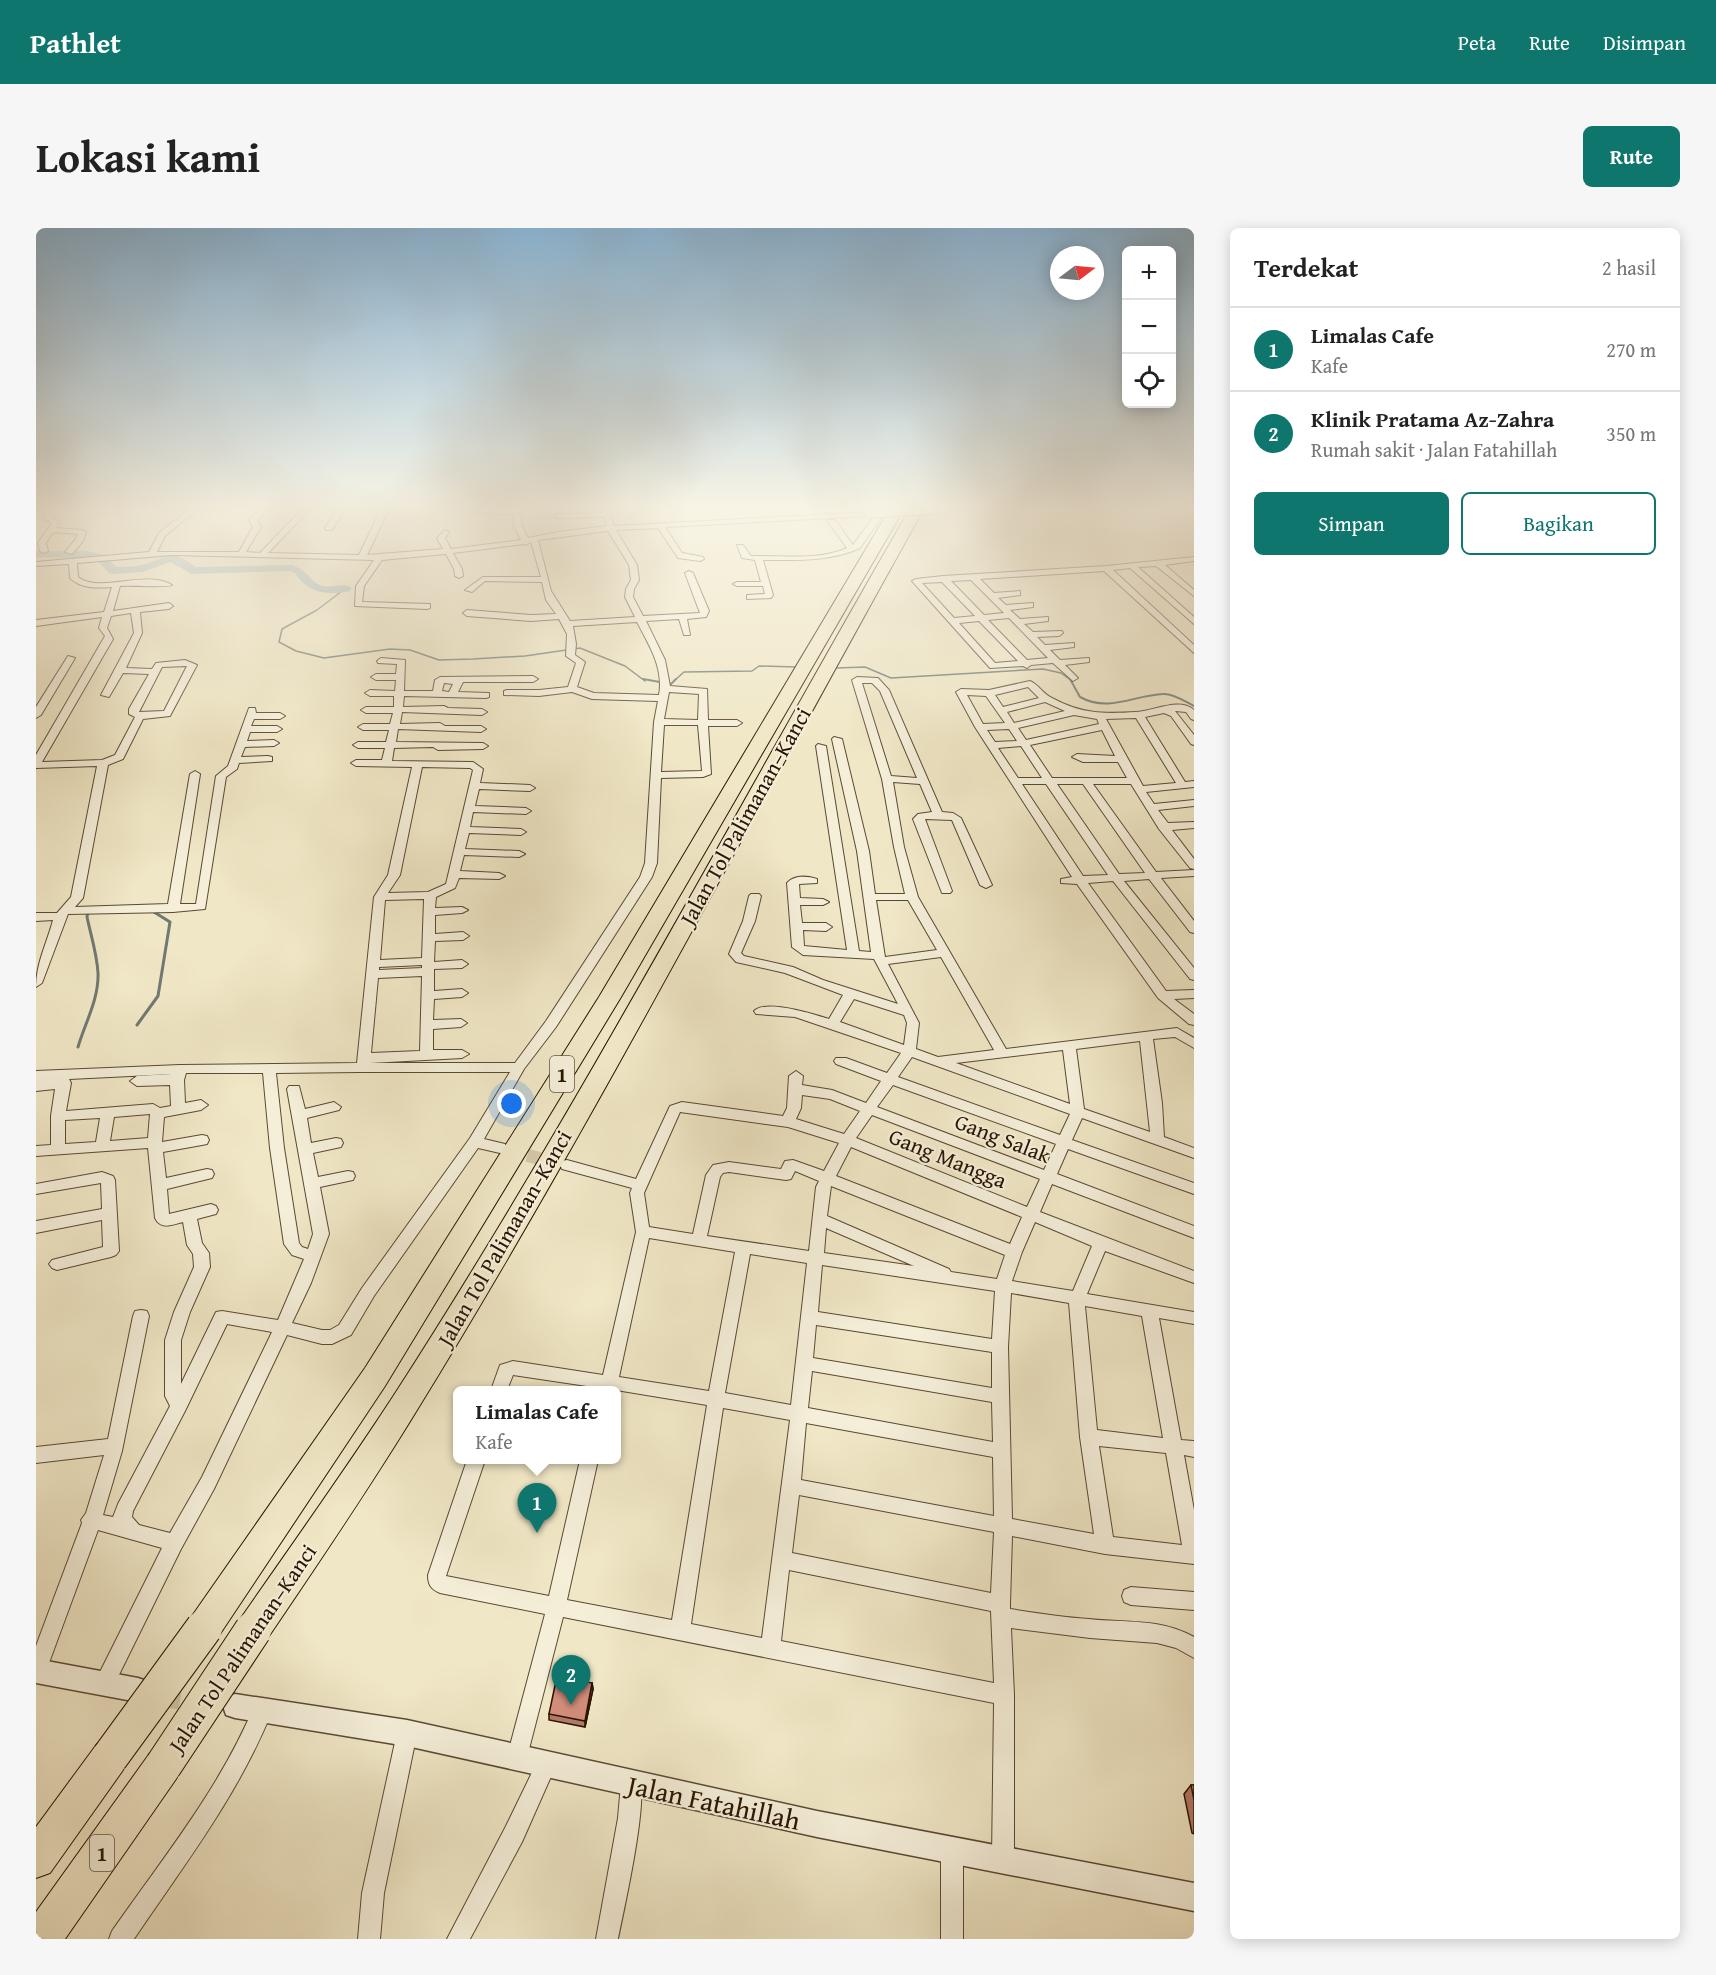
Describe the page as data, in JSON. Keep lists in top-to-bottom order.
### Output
{
  "streets": {
    "highway": ["Jalan Tol Palimanan–Kanci", "1"],
    "street": ["Gang Salak", "Gang Mangga", "Jalan Fatahillah"]
  },
  "crossings": [
    ["Gang Salak", "Gang Mangga"]
  ],
  "north": "right",
  "page": {
    "header": "Pathlet",
    "nav": ["Peta", "Rute", "Disimpan"],
    "title": "Lokasi kami",
    "buttons": [
      "Rute",
      ["Simpan", "Bagikan"]
    ],
    "heading": ["Terdekat", "2 hasil"],
    "map_buttons": ["+", "−"],
    "list": [
      {
        "mark": "1",
        "name": "Limalas Cafe",
        "note": "Kafe",
        "value": "270 m"
      },
      {
        "mark": "2",
        "name": "Klinik Pratama Az-Zahra",
        "note": "Rumah sakit · Jalan Fatahillah",
        "value": "350 m"
      }
    ],
    "popup": ["Limalas Cafe", "Kafe"],
    "pins": ["1", "2"]
  }
}
